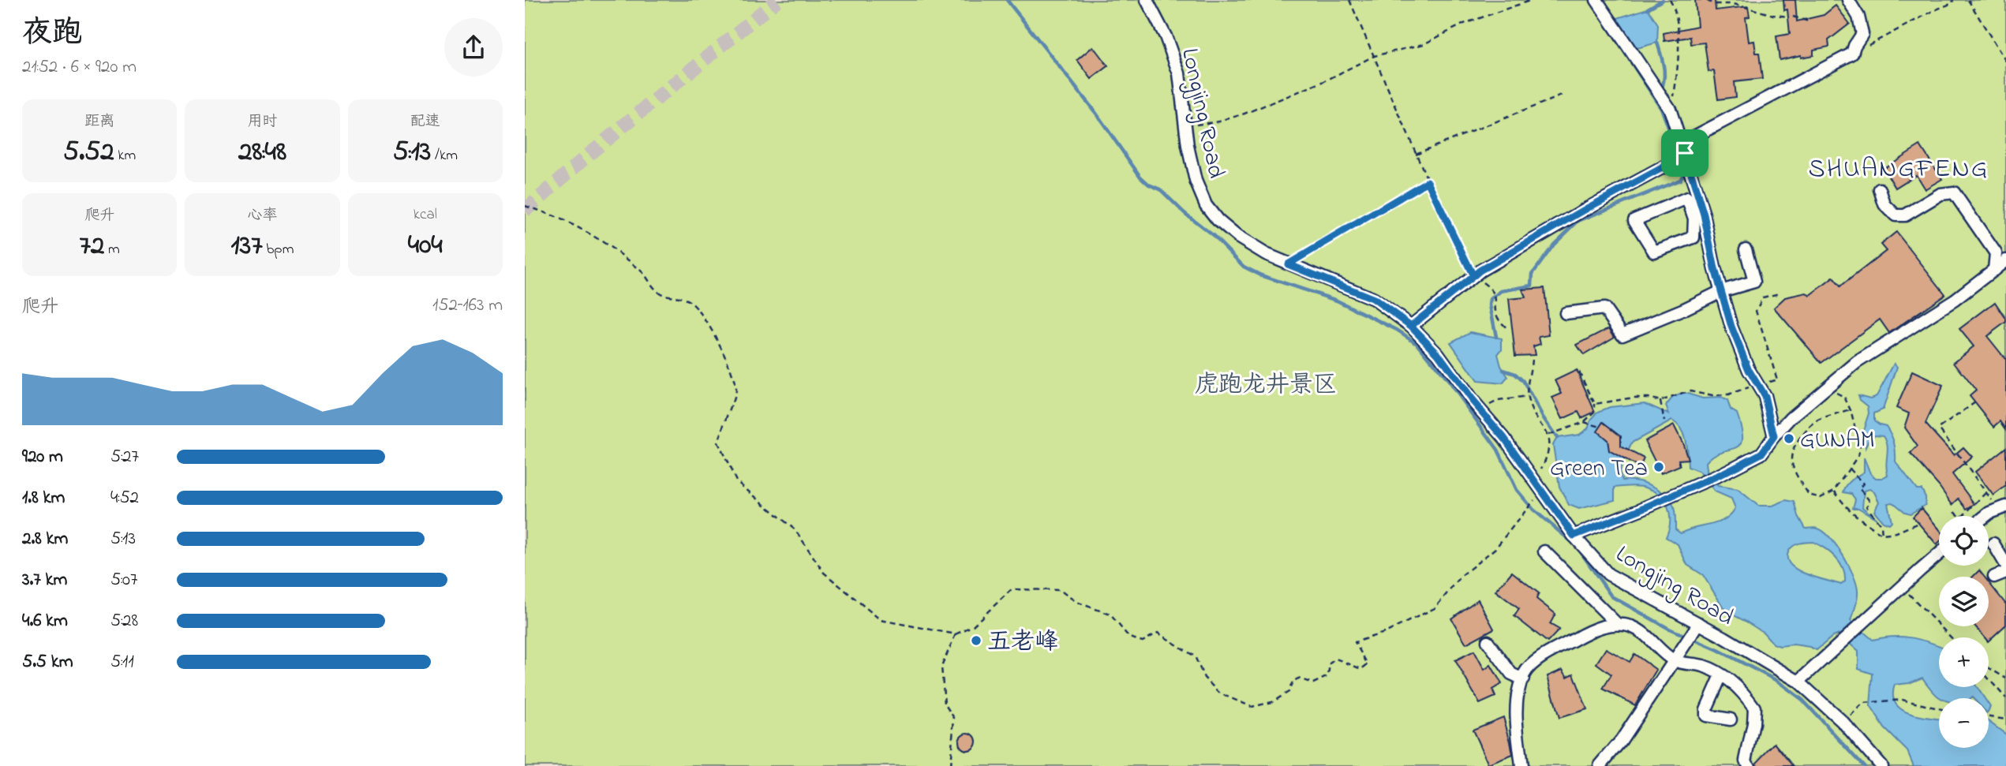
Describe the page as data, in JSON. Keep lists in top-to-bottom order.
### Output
{
  "streets": {
    "street": ["Longjing Road"]
  },
  "districts": ["SHUANGFENG"],
  "parks": ["虎跑龙井景区"],
  "places": ["GUNAM", "Green Tea", "五老峰"],
  "page": {
    "heading": ["夜跑", "21:52 · 6 × 920 m"],
    "stats": [
      ["距离", "5.52 km"],
      ["用时", "28:48"],
      ["配速", "5:13 /km"],
      ["爬升", "72 m"],
      ["心率", "137 bpm"],
      ["kcal", "404"]
    ],
    "chart": ["爬升", "152–163 m"],
    "list": [
      {
        "name": "920 m",
        "note": "5:27"
      },
      {
        "name": "1.8 km",
        "note": "4:52"
      },
      {
        "name": "2.8 km",
        "note": "5:13"
      },
      {
        "name": "3.7 km",
        "note": "5:07"
      },
      {
        "name": "4.6 km",
        "note": "5:28"
      },
      {
        "name": "5.5 km",
        "note": "5:11"
      }
    ],
    "map_buttons": ["+", "−"]
  }
}
